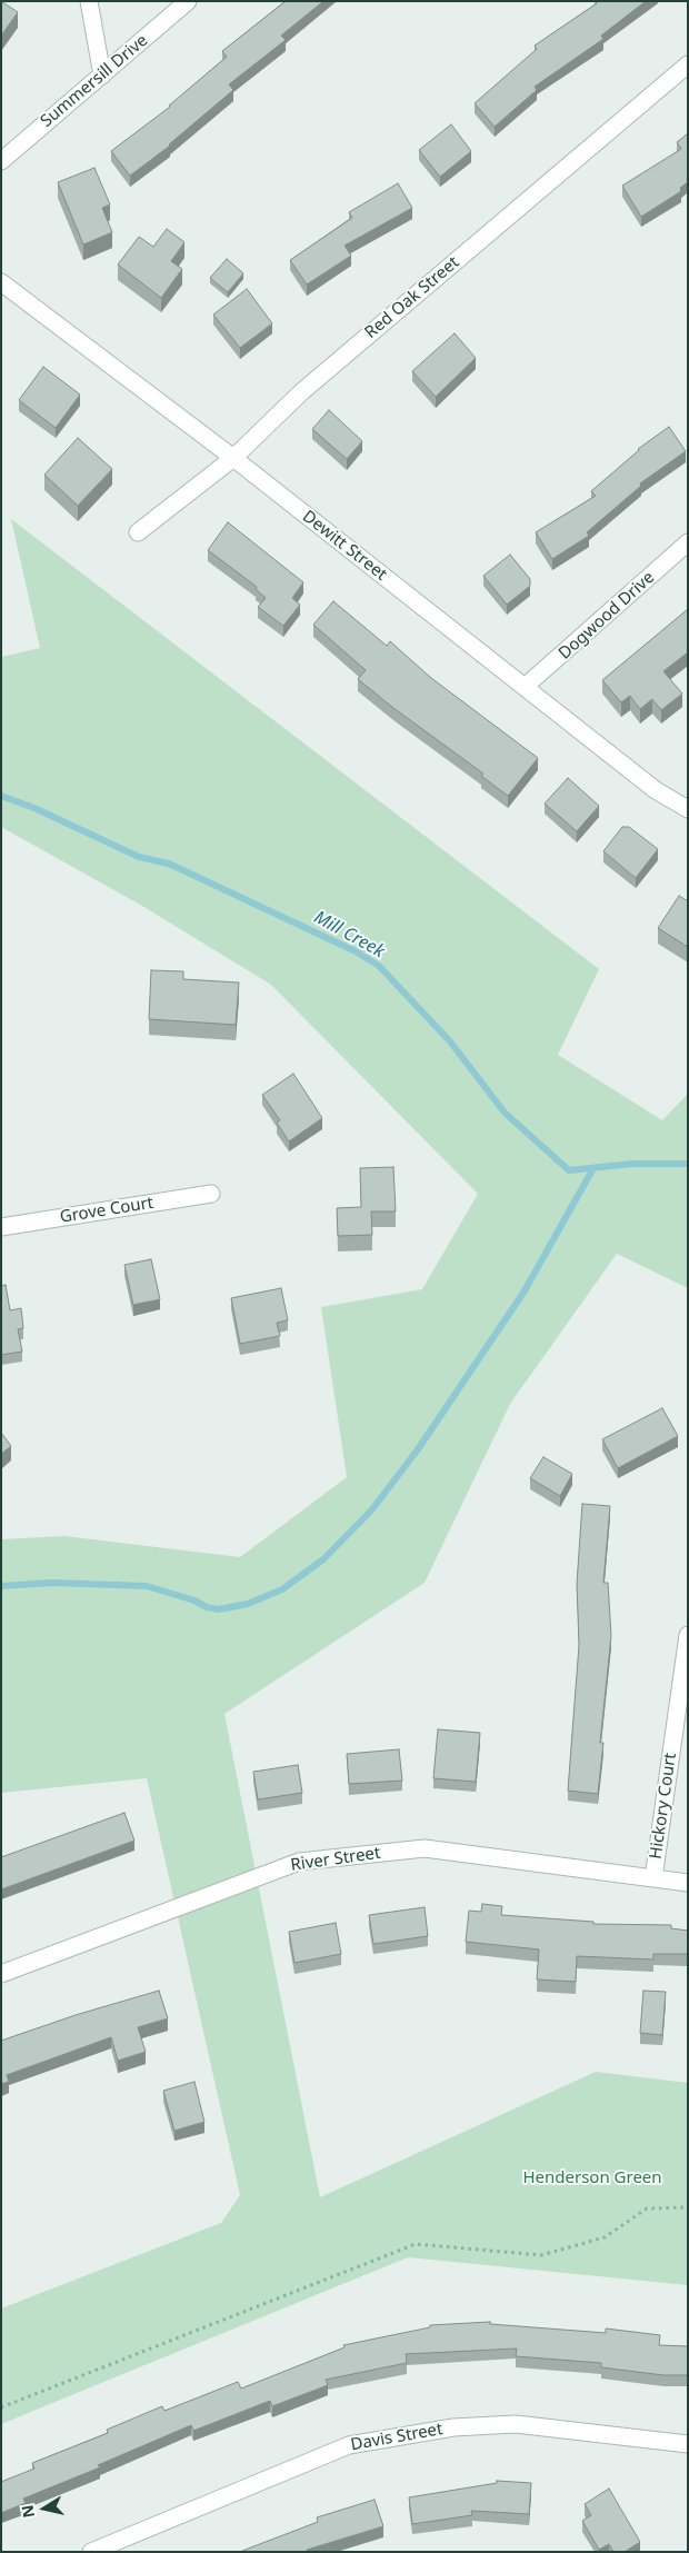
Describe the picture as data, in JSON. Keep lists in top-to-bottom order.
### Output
{
  "streets": {
    "street": [
      "Summersill Drive",
      "Red Oak Street",
      "Dewitt Street",
      "Dogwood Drive",
      "Grove Court",
      "Hickory Court",
      "River Street",
      "Davis Street"
    ]
  },
  "crossings": [
    ["Red Oak Street", "Dewitt Street"],
    ["Dewitt Street", "Dogwood Drive"],
    ["Hickory Court", "River Street"]
  ],
  "water": ["Mill Creek"],
  "parks": ["Henderson Green"],
  "north": "left"
}
